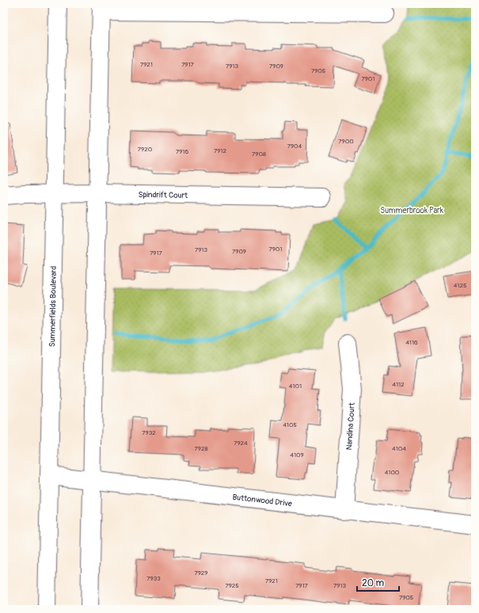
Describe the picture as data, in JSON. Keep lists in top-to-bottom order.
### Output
{
  "streets": {
    "street": [
      "Spindrift Court",
      "Summerfields Boulevard",
      "Nandina Court",
      "Buttonwood Drive"
    ]
  },
  "crossings": [
    ["Spindrift Court", "Summerfields Boulevard"],
    ["Summerfields Boulevard", "Buttonwood Drive"],
    ["Nandina Court", "Buttonwood Drive"]
  ],
  "parks": ["Summerbrook Park"],
  "house_numbers": [
    "7921",
    "7917",
    "7913",
    "7909",
    "7905",
    "7901",
    "7900",
    "7904",
    "7920",
    "7912",
    "7916",
    "7908",
    "7901",
    "7913",
    "7909",
    "7917",
    "4125",
    "4116",
    "4112",
    "4101",
    "4105",
    "7932",
    "7924",
    "7928",
    "4104",
    "4109",
    "4100",
    "7929",
    "7933",
    "7921",
    "7925",
    "7917",
    "7913",
    "7905"
  ],
  "scale_bar": "20 m"
}
